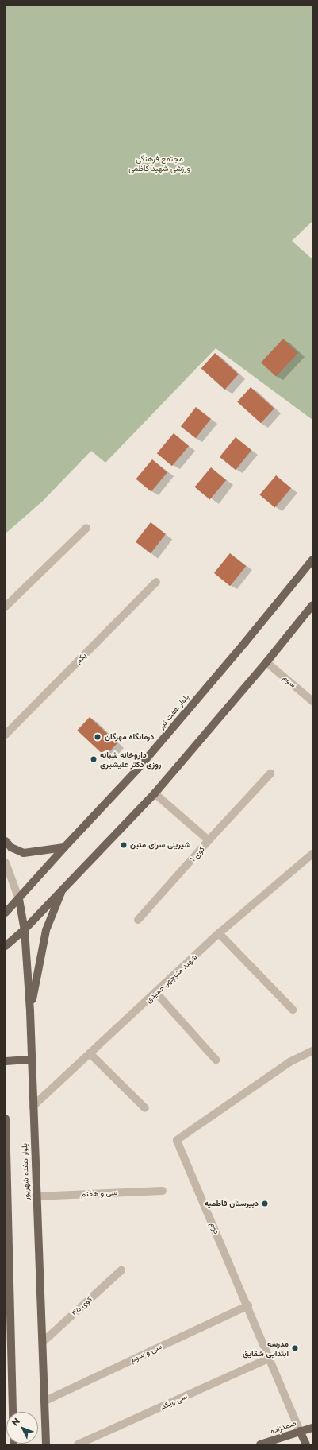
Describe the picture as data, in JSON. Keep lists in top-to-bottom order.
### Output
{
  "streets": {
    "main road": ["بلوار هفت تیر", "بلوار هفده شهریور", "صمدزاده"],
    "street": [
      "یکم",
      "سوم",
      "کوی ۱",
      "شهبد منوچهر حمیدی",
      "سی و هفتم",
      "دوم",
      "کوی ۳۵",
      "سی و سوم",
      "سی ویکم"
    ]
  },
  "crossings": [
    ["بلوار هفت تیر", "بلوار هفده شهریور"],
    ["شهبد منوچهر حمیدی", "بلوار هفده شهریور"],
    ["بلوار هفده شهریور", "سی و هفتم"],
    ["بلوار هفده شهریور", "کوی ۳۵"],
    ["بلوار هفده شهریور", "سی و سوم"],
    ["دوم", "سی و سوم"],
    ["دوم", "سی ویکم"],
    ["دوم", "صمدزاده"]
  ],
  "parks": ["مجتمع فرهنگی ورزشی شهید کاظمی"],
  "places": [
    "درمانگاه مهرگان",
    "داروخانه شبانه روزی دکتر علیشیری",
    "شیرینی سرای متین",
    "دبیرستان فاطمیه",
    "مدرسه ابتدایی شقایق"
  ],
  "north": "top left"
}
